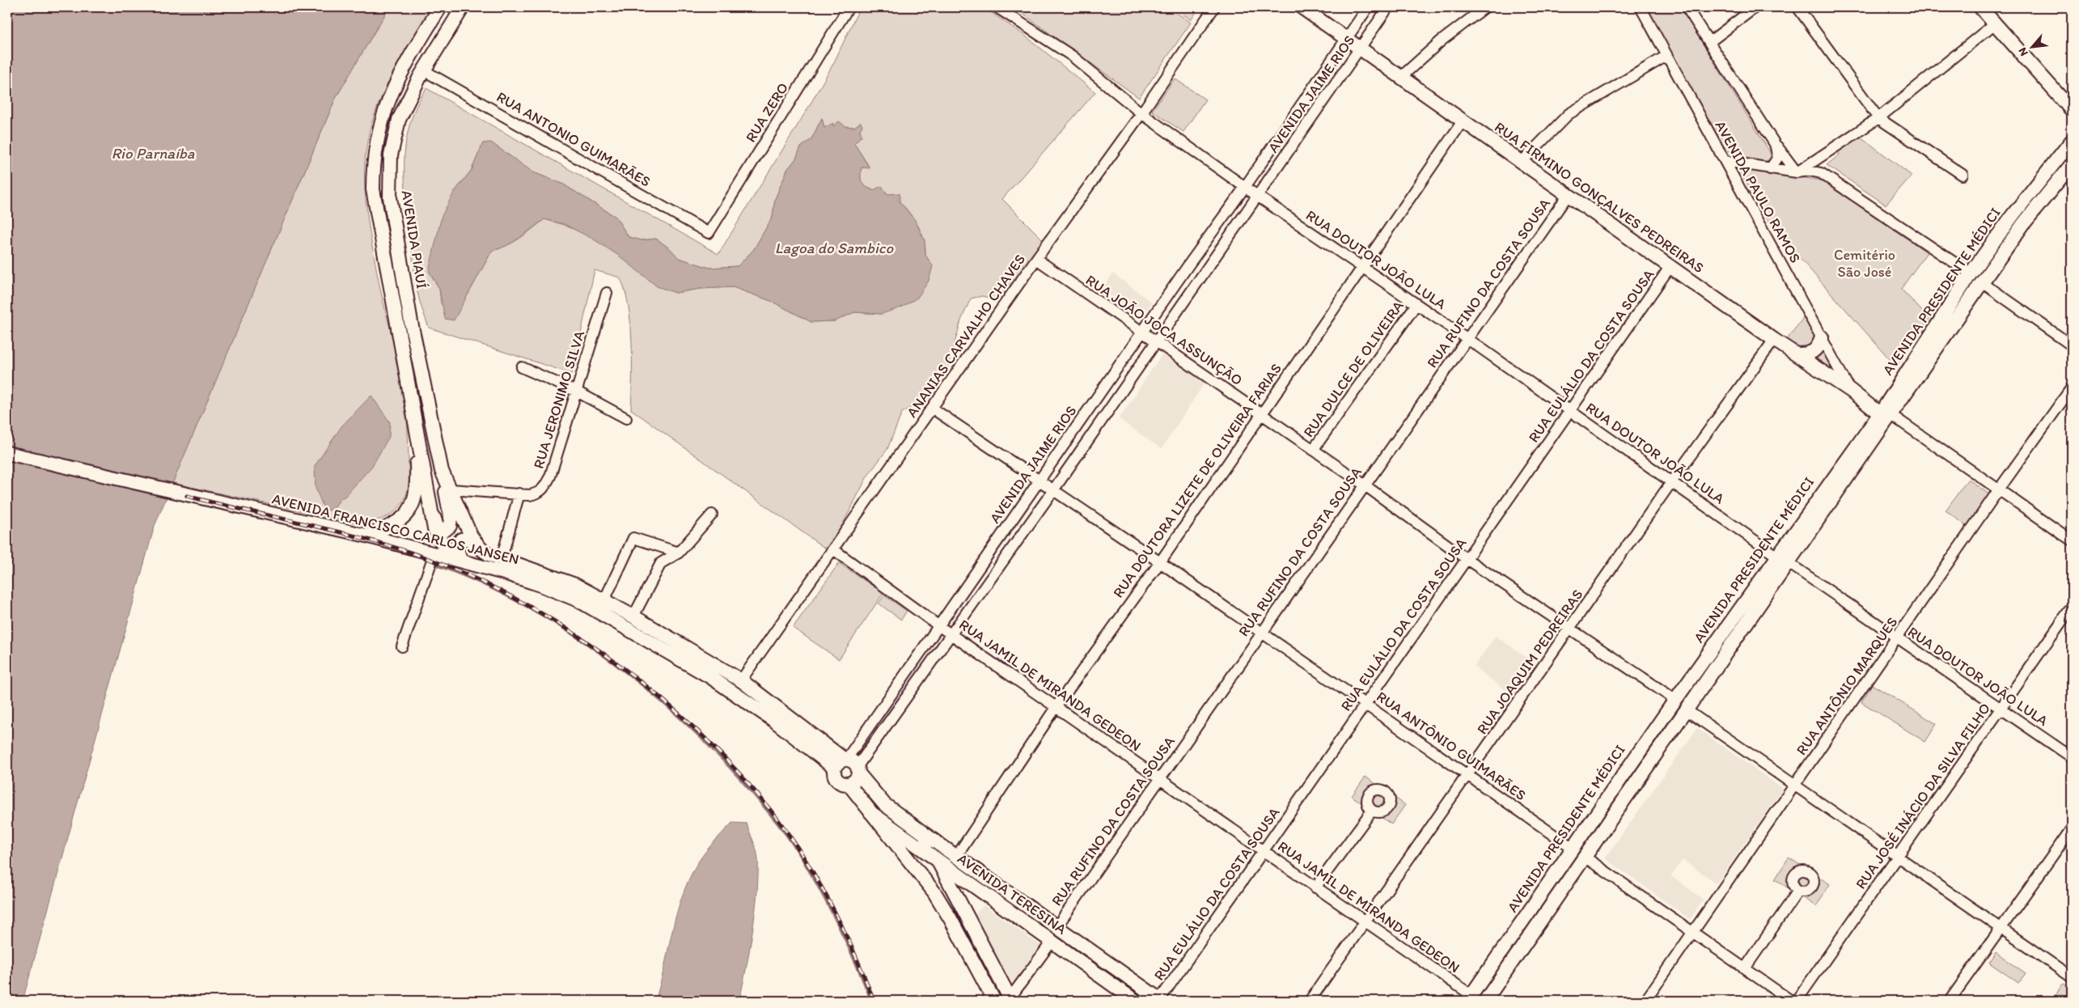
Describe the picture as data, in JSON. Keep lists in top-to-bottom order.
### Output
{
  "streets": {
    "main road": [
      "RUA FIRMINO GONÇALVES PEDREIRAS",
      "AVENIDA PIAUÍ",
      "AVENIDA PRESIDENTE MÉDICI",
      "AVENIDA FRANCISCO CARLOS JANSEN",
      "AVENIDA TERESINA"
    ],
    "street": [
      "AVENIDA JAIME RIOS",
      "RUA ZERO",
      "RUA ANTONIO GUIMARÃES",
      "AVENIDA PAULO RAMOS",
      "RUA DOUTOR JOÃO LULA",
      "RUA RUFINO DA COSTA SOUSA",
      "RUA JOÃO JOCA ASSUNÇÃO",
      "ANANIAS CARVALHO CHAVES",
      "RUA EULÁLIO DA COSTA SOUSA",
      "RUA DULCE DE OLIVEIRA",
      "RUA JERONIMO SILVA",
      "RUA DOUTORA LIZETE DE OLIVEIRA FARIAS",
      "RUA JOAQUIM PEDREIRAS",
      "RUA JAMIL DE MIRANDA GEDEON",
      "RUA ANTÔNIO MARQUES",
      "RUA ANTÔNIO GUIMARÃES",
      "RUA JOSÉ INÁCIO DA SILVA FILHO"
    ]
  },
  "crossings": [
    ["AVENIDA JAIME RIOS", "RUA FIRMINO GONÇALVES PEDREIRAS"],
    ["AVENIDA JAIME RIOS", "RUA DOUTOR JOÃO LULA"],
    ["AVENIDA JAIME RIOS", "RUA JOÃO JOCA ASSUNÇÃO"],
    ["AVENIDA JAIME RIOS", "AVENIDA FRANCISCO CARLOS JANSEN"],
    ["AVENIDA JAIME RIOS", "RUA JAMIL DE MIRANDA GEDEON"],
    ["AVENIDA JAIME RIOS", "RUA ANTÔNIO GUIMARÃES"],
    ["RUA ZERO", "RUA ANTONIO GUIMARÃES"],
    ["RUA ANTONIO GUIMARÃES", "AVENIDA PIAUÍ"],
    ["AVENIDA PAULO RAMOS", "RUA FIRMINO GONÇALVES PEDREIRAS"],
    ["RUA FIRMINO GONÇALVES PEDREIRAS", "RUA RUFINO DA COSTA SOUSA"],
    ["RUA FIRMINO GONÇALVES PEDREIRAS", "AVENIDA PRESIDENTE MÉDICI"],
    ["RUA FIRMINO GONÇALVES PEDREIRAS", "RUA EULÁLIO DA COSTA SOUSA"],
    ["RUA FIRMINO GONÇALVES PEDREIRAS", "RUA DOUTORA LIZETE DE OLIVEIRA FARIAS"],
    ["RUA FIRMINO GONÇALVES PEDREIRAS", "RUA JOAQUIM PEDREIRAS"],
    ["RUA FIRMINO GONÇALVES PEDREIRAS", "RUA ANTÔNIO MARQUES"],
    ["AVENIDA PIAUÍ", "RUA JERONIMO SILVA"],
    ["AVENIDA PIAUÍ", "AVENIDA FRANCISCO CARLOS JANSEN"],
    ["RUA DOUTOR JOÃO LULA", "RUA RUFINO DA COSTA SOUSA"],
    ["RUA DOUTOR JOÃO LULA", "AVENIDA PRESIDENTE MÉDICI"],
    ["RUA DOUTOR JOÃO LULA", "RUA EULÁLIO DA COSTA SOUSA"],
    ["RUA DOUTOR JOÃO LULA", "RUA DULCE DE OLIVEIRA"],
    ["RUA DOUTOR JOÃO LULA", "RUA DOUTORA LIZETE DE OLIVEIRA FARIAS"],
    ["RUA DOUTOR JOÃO LULA", "RUA JOAQUIM PEDREIRAS"],
    ["RUA DOUTOR JOÃO LULA", "RUA ANTÔNIO MARQUES"],
    ["RUA DOUTOR JOÃO LULA", "RUA JOSÉ INÁCIO DA SILVA FILHO"],
    ["RUA RUFINO DA COSTA SOUSA", "RUA JOÃO JOCA ASSUNÇÃO"],
    ["RUA RUFINO DA COSTA SOUSA", "RUA JAMIL DE MIRANDA GEDEON"],
    ["RUA RUFINO DA COSTA SOUSA", "RUA ANTÔNIO GUIMARÃES"],
    ["RUA RUFINO DA COSTA SOUSA", "AVENIDA TERESINA"],
    ["AVENIDA PRESIDENTE MÉDICI", "RUA JOÃO JOCA ASSUNÇÃO"],
    ["AVENIDA PRESIDENTE MÉDICI", "RUA JAMIL DE MIRANDA GEDEON"],
    ["AVENIDA PRESIDENTE MÉDICI", "RUA ANTÔNIO GUIMARÃES"],
    ["RUA JOÃO JOCA ASSUNÇÃO", "ANANIAS CARVALHO CHAVES"],
    ["RUA JOÃO JOCA ASSUNÇÃO", "RUA EULÁLIO DA COSTA SOUSA"],
    ["RUA JOÃO JOCA ASSUNÇÃO", "RUA DULCE DE OLIVEIRA"],
    ["RUA JOÃO JOCA ASSUNÇÃO", "RUA DOUTORA LIZETE DE OLIVEIRA FARIAS"],
    ["RUA JOÃO JOCA ASSUNÇÃO", "RUA JOAQUIM PEDREIRAS"],
    ["ANANIAS CARVALHO CHAVES", "AVENIDA FRANCISCO CARLOS JANSEN"],
    ["ANANIAS CARVALHO CHAVES", "RUA JAMIL DE MIRANDA GEDEON"],
    ["ANANIAS CARVALHO CHAVES", "RUA ANTÔNIO GUIMARÃES"],
    ["RUA EULÁLIO DA COSTA SOUSA", "RUA JAMIL DE MIRANDA GEDEON"],
    ["RUA EULÁLIO DA COSTA SOUSA", "RUA ANTÔNIO GUIMARÃES"],
    ["RUA EULÁLIO DA COSTA SOUSA", "AVENIDA TERESINA"],
    ["RUA JERONIMO SILVA", "AVENIDA FRANCISCO CARLOS JANSEN"],
    ["RUA DOUTORA LIZETE DE OLIVEIRA FARIAS", "RUA JAMIL DE MIRANDA GEDEON"],
    ["RUA DOUTORA LIZETE DE OLIVEIRA FARIAS", "RUA ANTÔNIO GUIMARÃES"],
    ["RUA DOUTORA LIZETE DE OLIVEIRA FARIAS", "AVENIDA TERESINA"],
    ["AVENIDA FRANCISCO CARLOS JANSEN", "AVENIDA TERESINA"],
    ["RUA JOAQUIM PEDREIRAS", "RUA JAMIL DE MIRANDA GEDEON"],
    ["RUA JOAQUIM PEDREIRAS", "RUA ANTÔNIO GUIMARÃES"]
  ],
  "water": ["Rio Parnaíba", "Lagoa do Sambico"],
  "parks": ["Cemitério São José"],
  "north": "bottom left"
}
